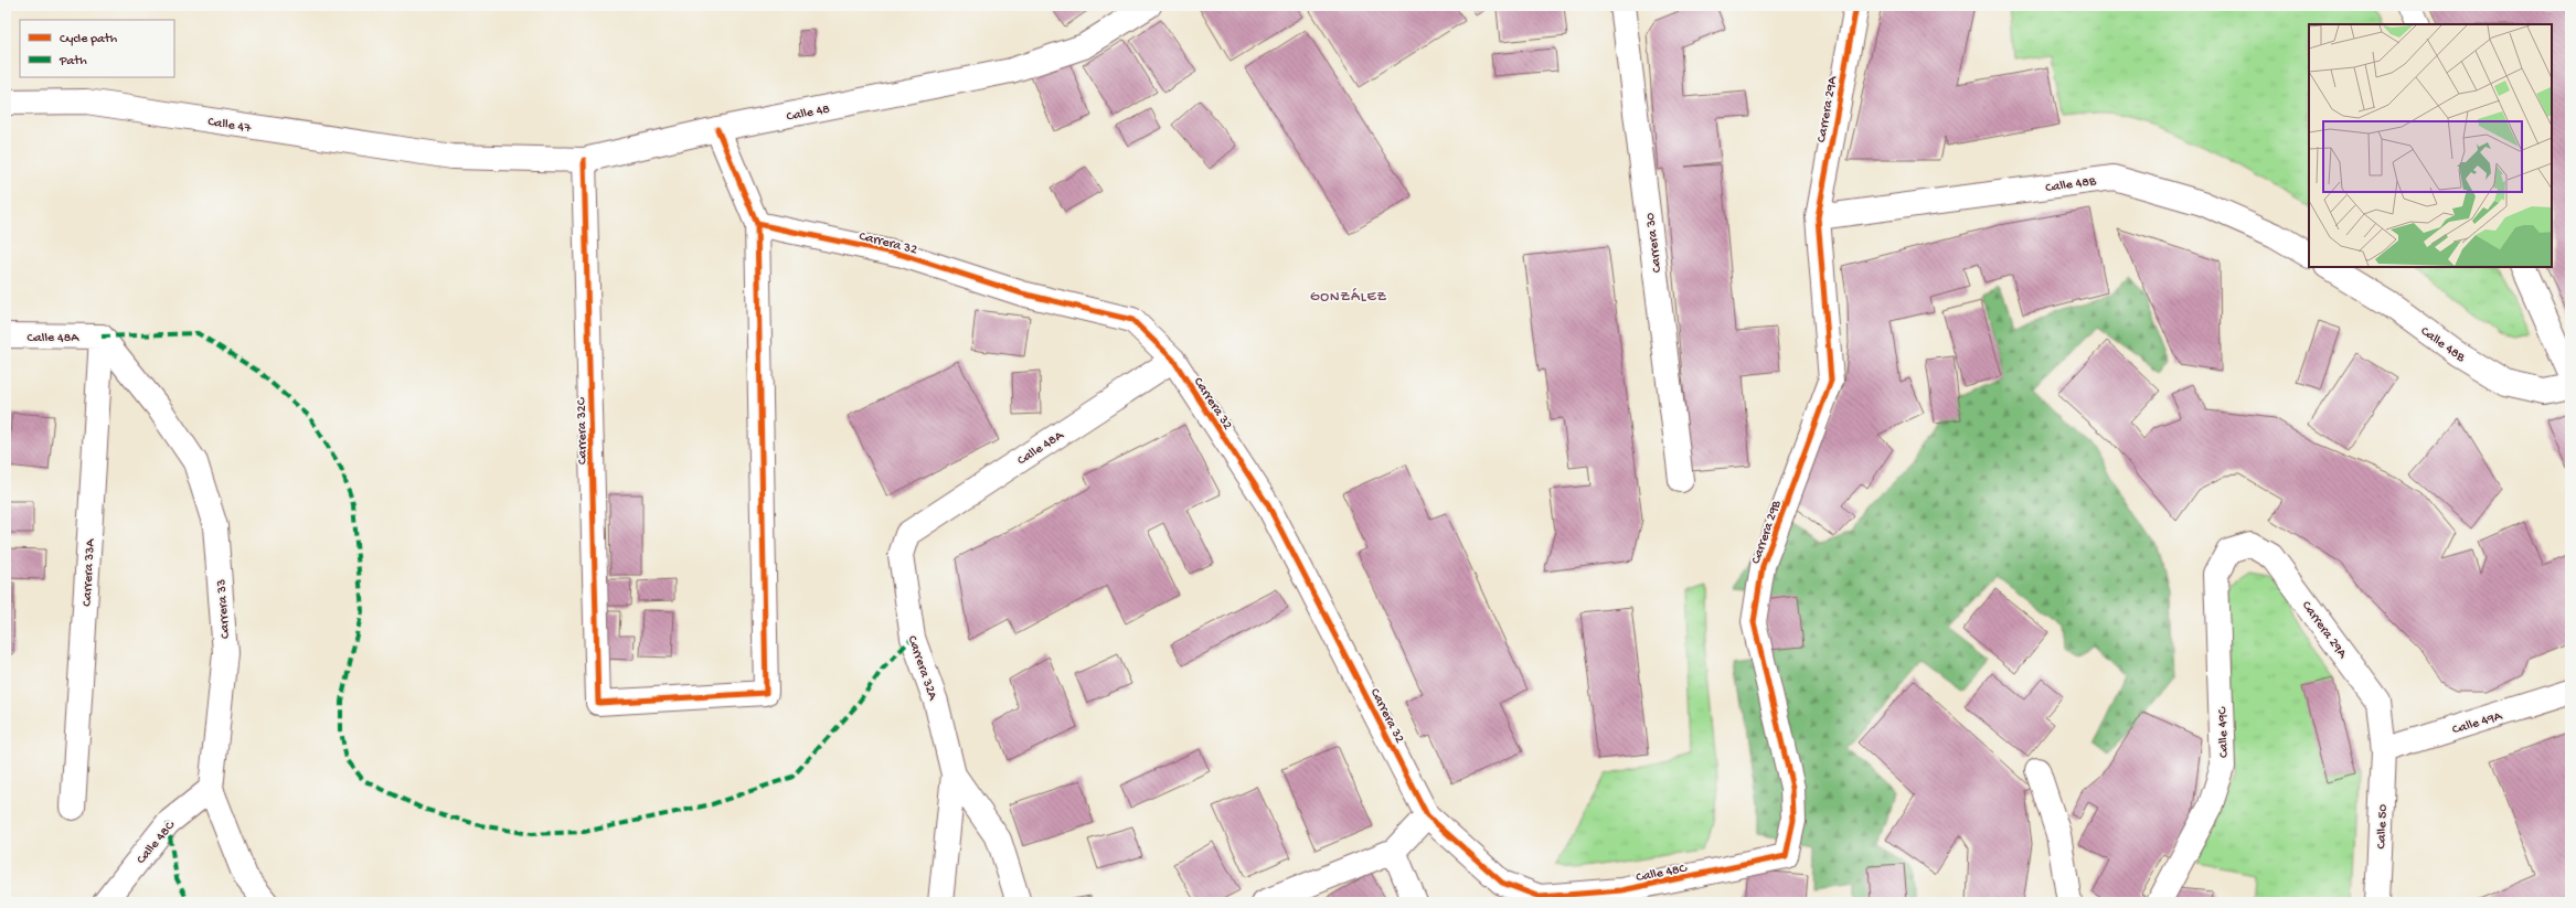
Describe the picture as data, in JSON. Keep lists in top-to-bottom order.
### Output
{
  "streets": {
    "street": [
      "Carrera 29A",
      "Calle 48",
      "Calle 47",
      "Calle 48B",
      "Carrera 32",
      "Carrera 30",
      "Calle 48A",
      "Carrera 32C",
      "Carrera 29B",
      "Carrera 33A",
      "Carrera 33",
      "Carrera 32A",
      "Calle 49A",
      "Calle 49C",
      "Calle 50",
      "Calle 48C"
    ]
  },
  "crossings": [
    ["Carrera 29A", "Calle 48B"],
    ["Carrera 29A", "Carrera 29B"],
    ["Carrera 29A", "Calle 49A"],
    ["Carrera 29A", "Calle 49C"],
    ["Carrera 29A", "Calle 50"],
    ["Calle 48", "Calle 47"],
    ["Calle 48", "Carrera 32C"],
    ["Calle 48B", "Carrera 29B"],
    ["Carrera 32", "Calle 48A"],
    ["Carrera 32", "Carrera 32C"],
    ["Carrera 32", "Calle 48C"],
    ["Calle 48A", "Carrera 33A"],
    ["Calle 48A", "Carrera 33"],
    ["Calle 48A", "Carrera 32A"],
    ["Carrera 29B", "Calle 48C"],
    ["Carrera 33A", "Carrera 33"],
    ["Carrera 33", "Calle 48C"],
    ["Calle 49A", "Calle 50"]
  ],
  "districts": ["GONZÁLEZ"],
  "legend": ["Cycle path", "Path"]
}
